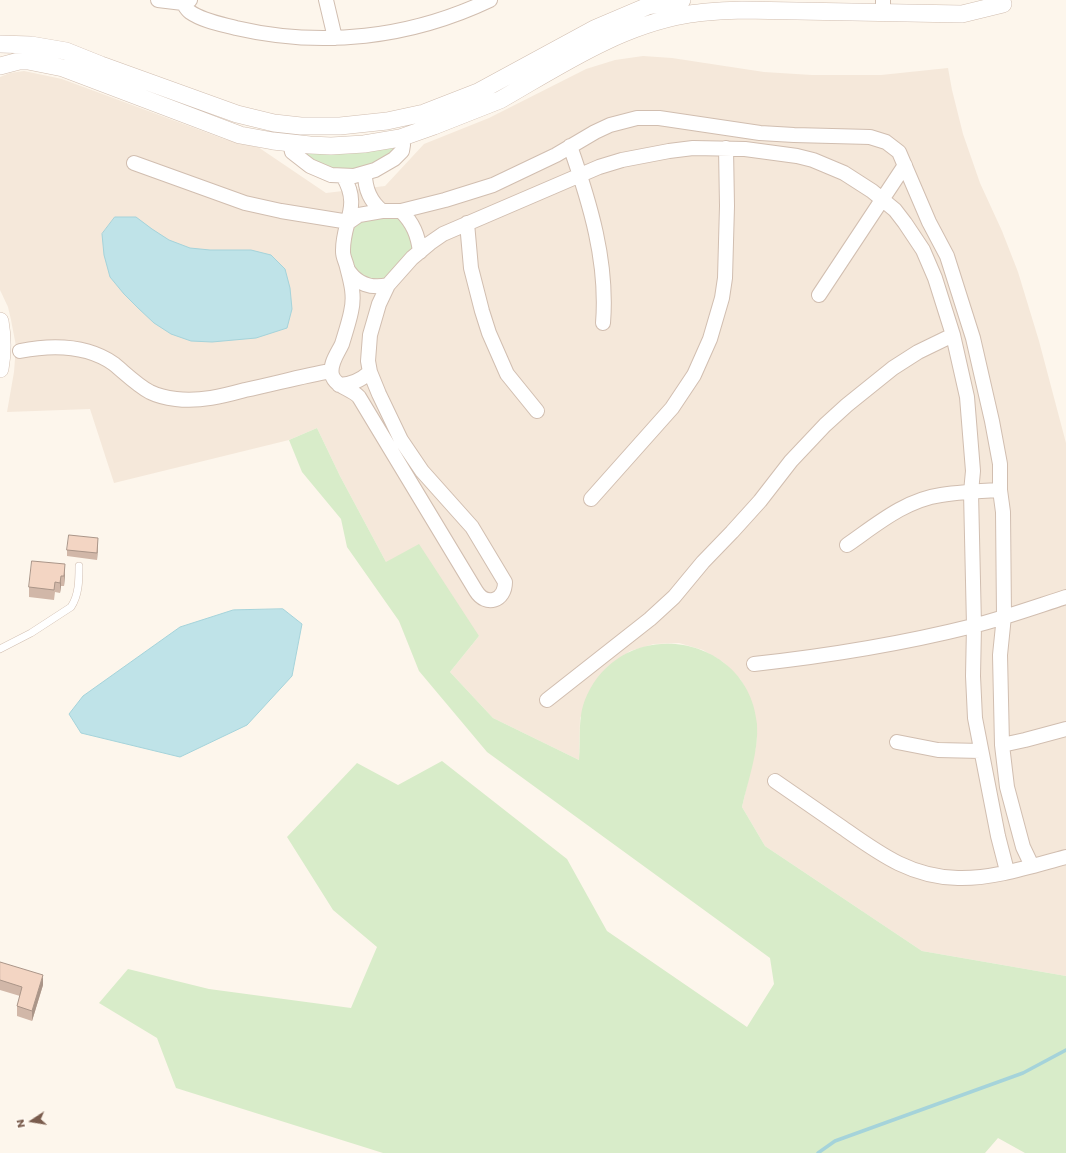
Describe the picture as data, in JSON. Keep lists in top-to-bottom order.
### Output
{
  "north": "left"
}
